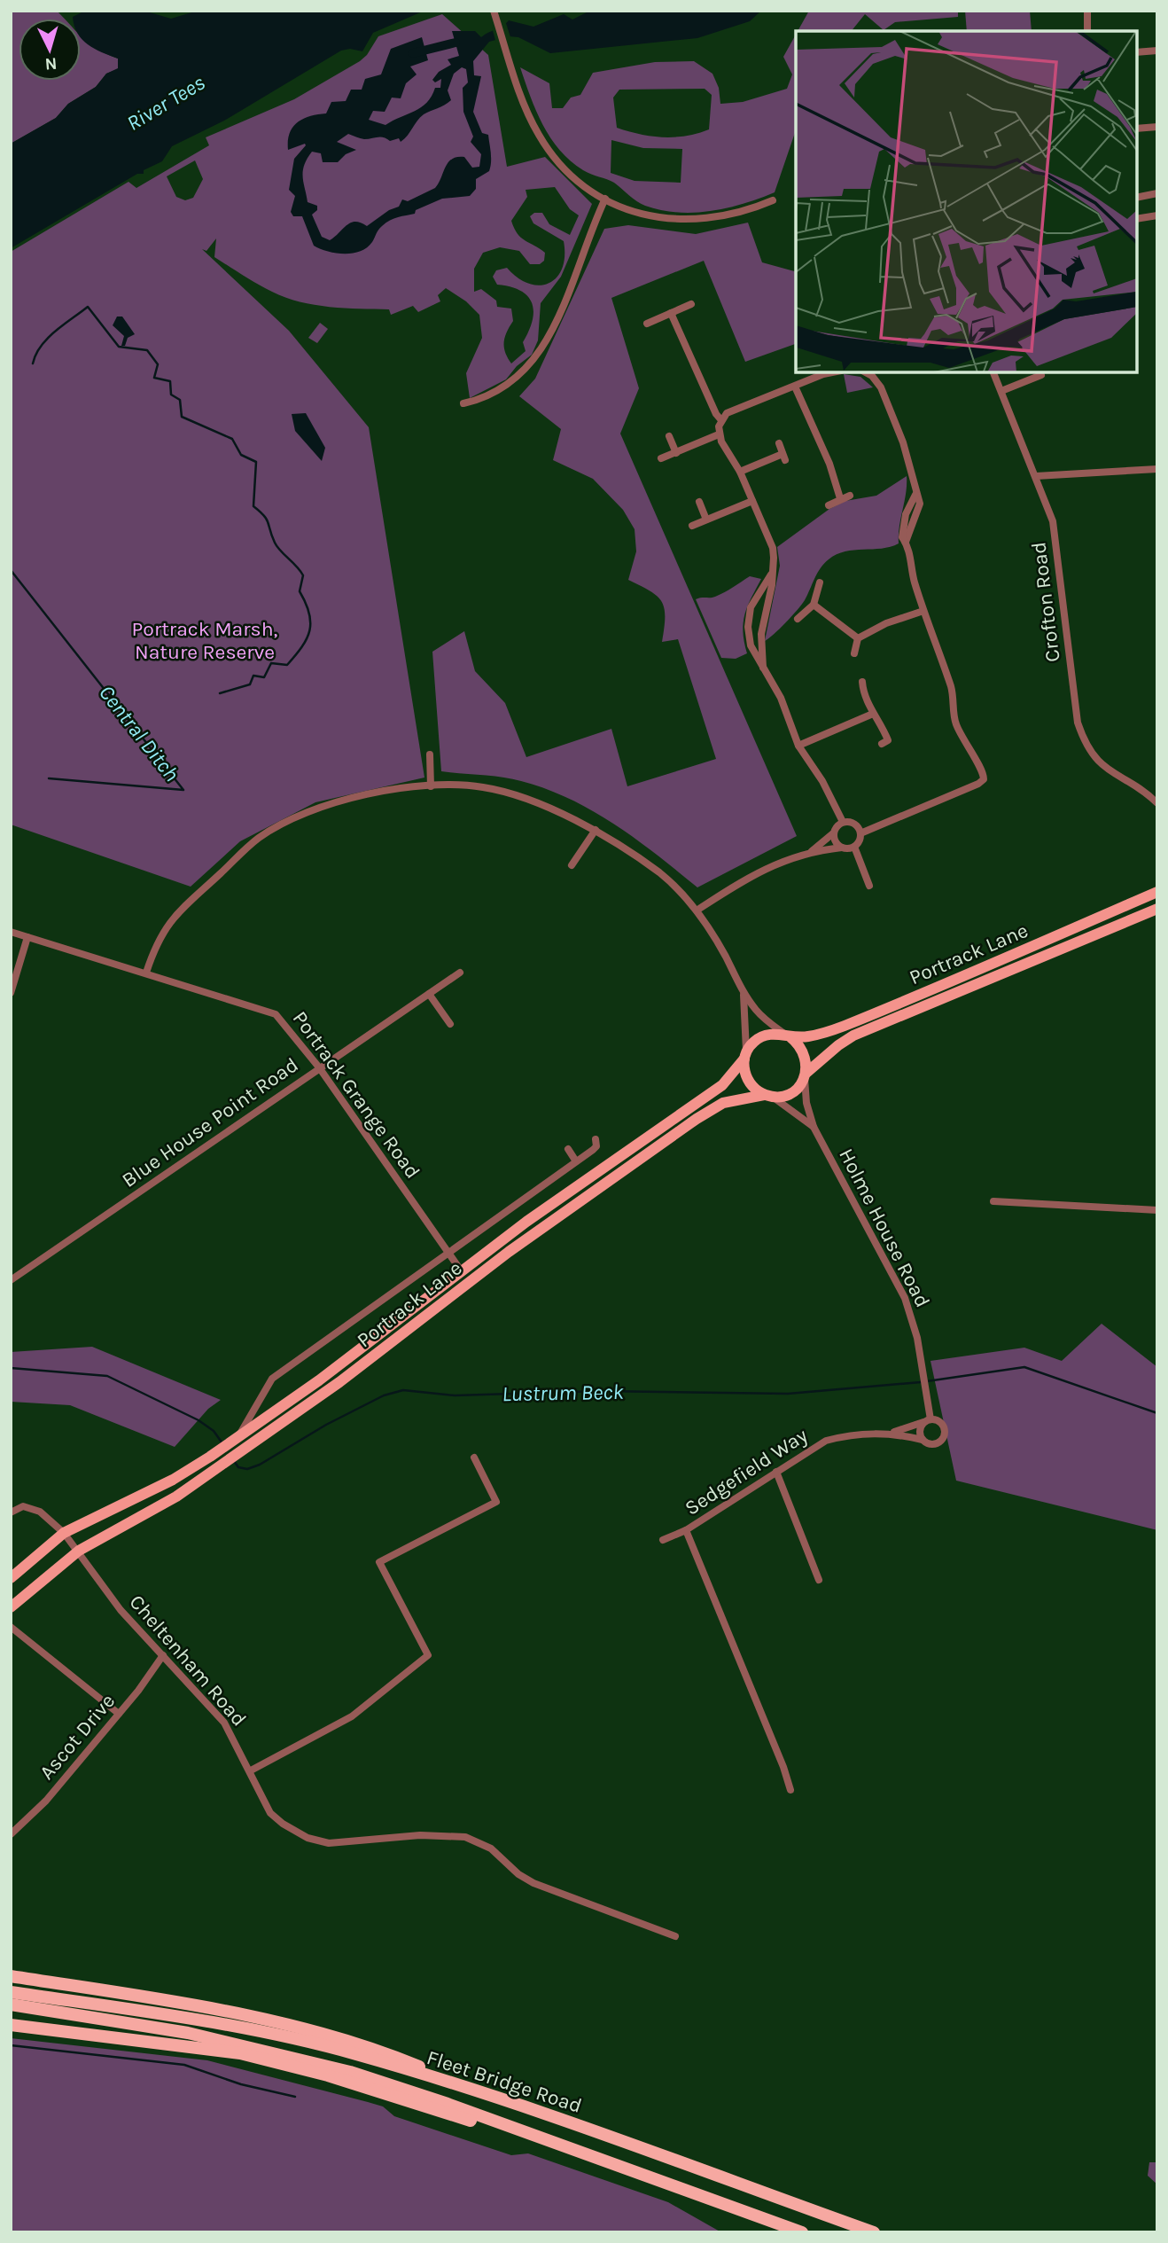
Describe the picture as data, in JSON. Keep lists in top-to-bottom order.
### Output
{
  "streets": {
    "highway": ["Fleet Bridge Road"],
    "main road": ["Portrack Lane"],
    "street": [
      "Crofton Road",
      "Portrack Grange Road",
      "Blue House Point Road",
      "Holme House Road",
      "Sedgefield Way",
      "Cheltenham Road",
      "Ascot Drive"
    ]
  },
  "crossings": [
    ["Portrack Lane", "Portrack Grange Road"],
    ["Portrack Lane", "Holme House Road"],
    ["Portrack Lane", "Cheltenham Road"],
    ["Portrack Grange Road", "Blue House Point Road"],
    ["Holme House Road", "Sedgefield Way"],
    ["Cheltenham Road", "Ascot Drive"]
  ],
  "water": ["River Tees", "Central Ditch", "Lustrum Beck"],
  "parks": ["Portrack Marsh, Nature Reserve"],
  "north": "bottom"
}
